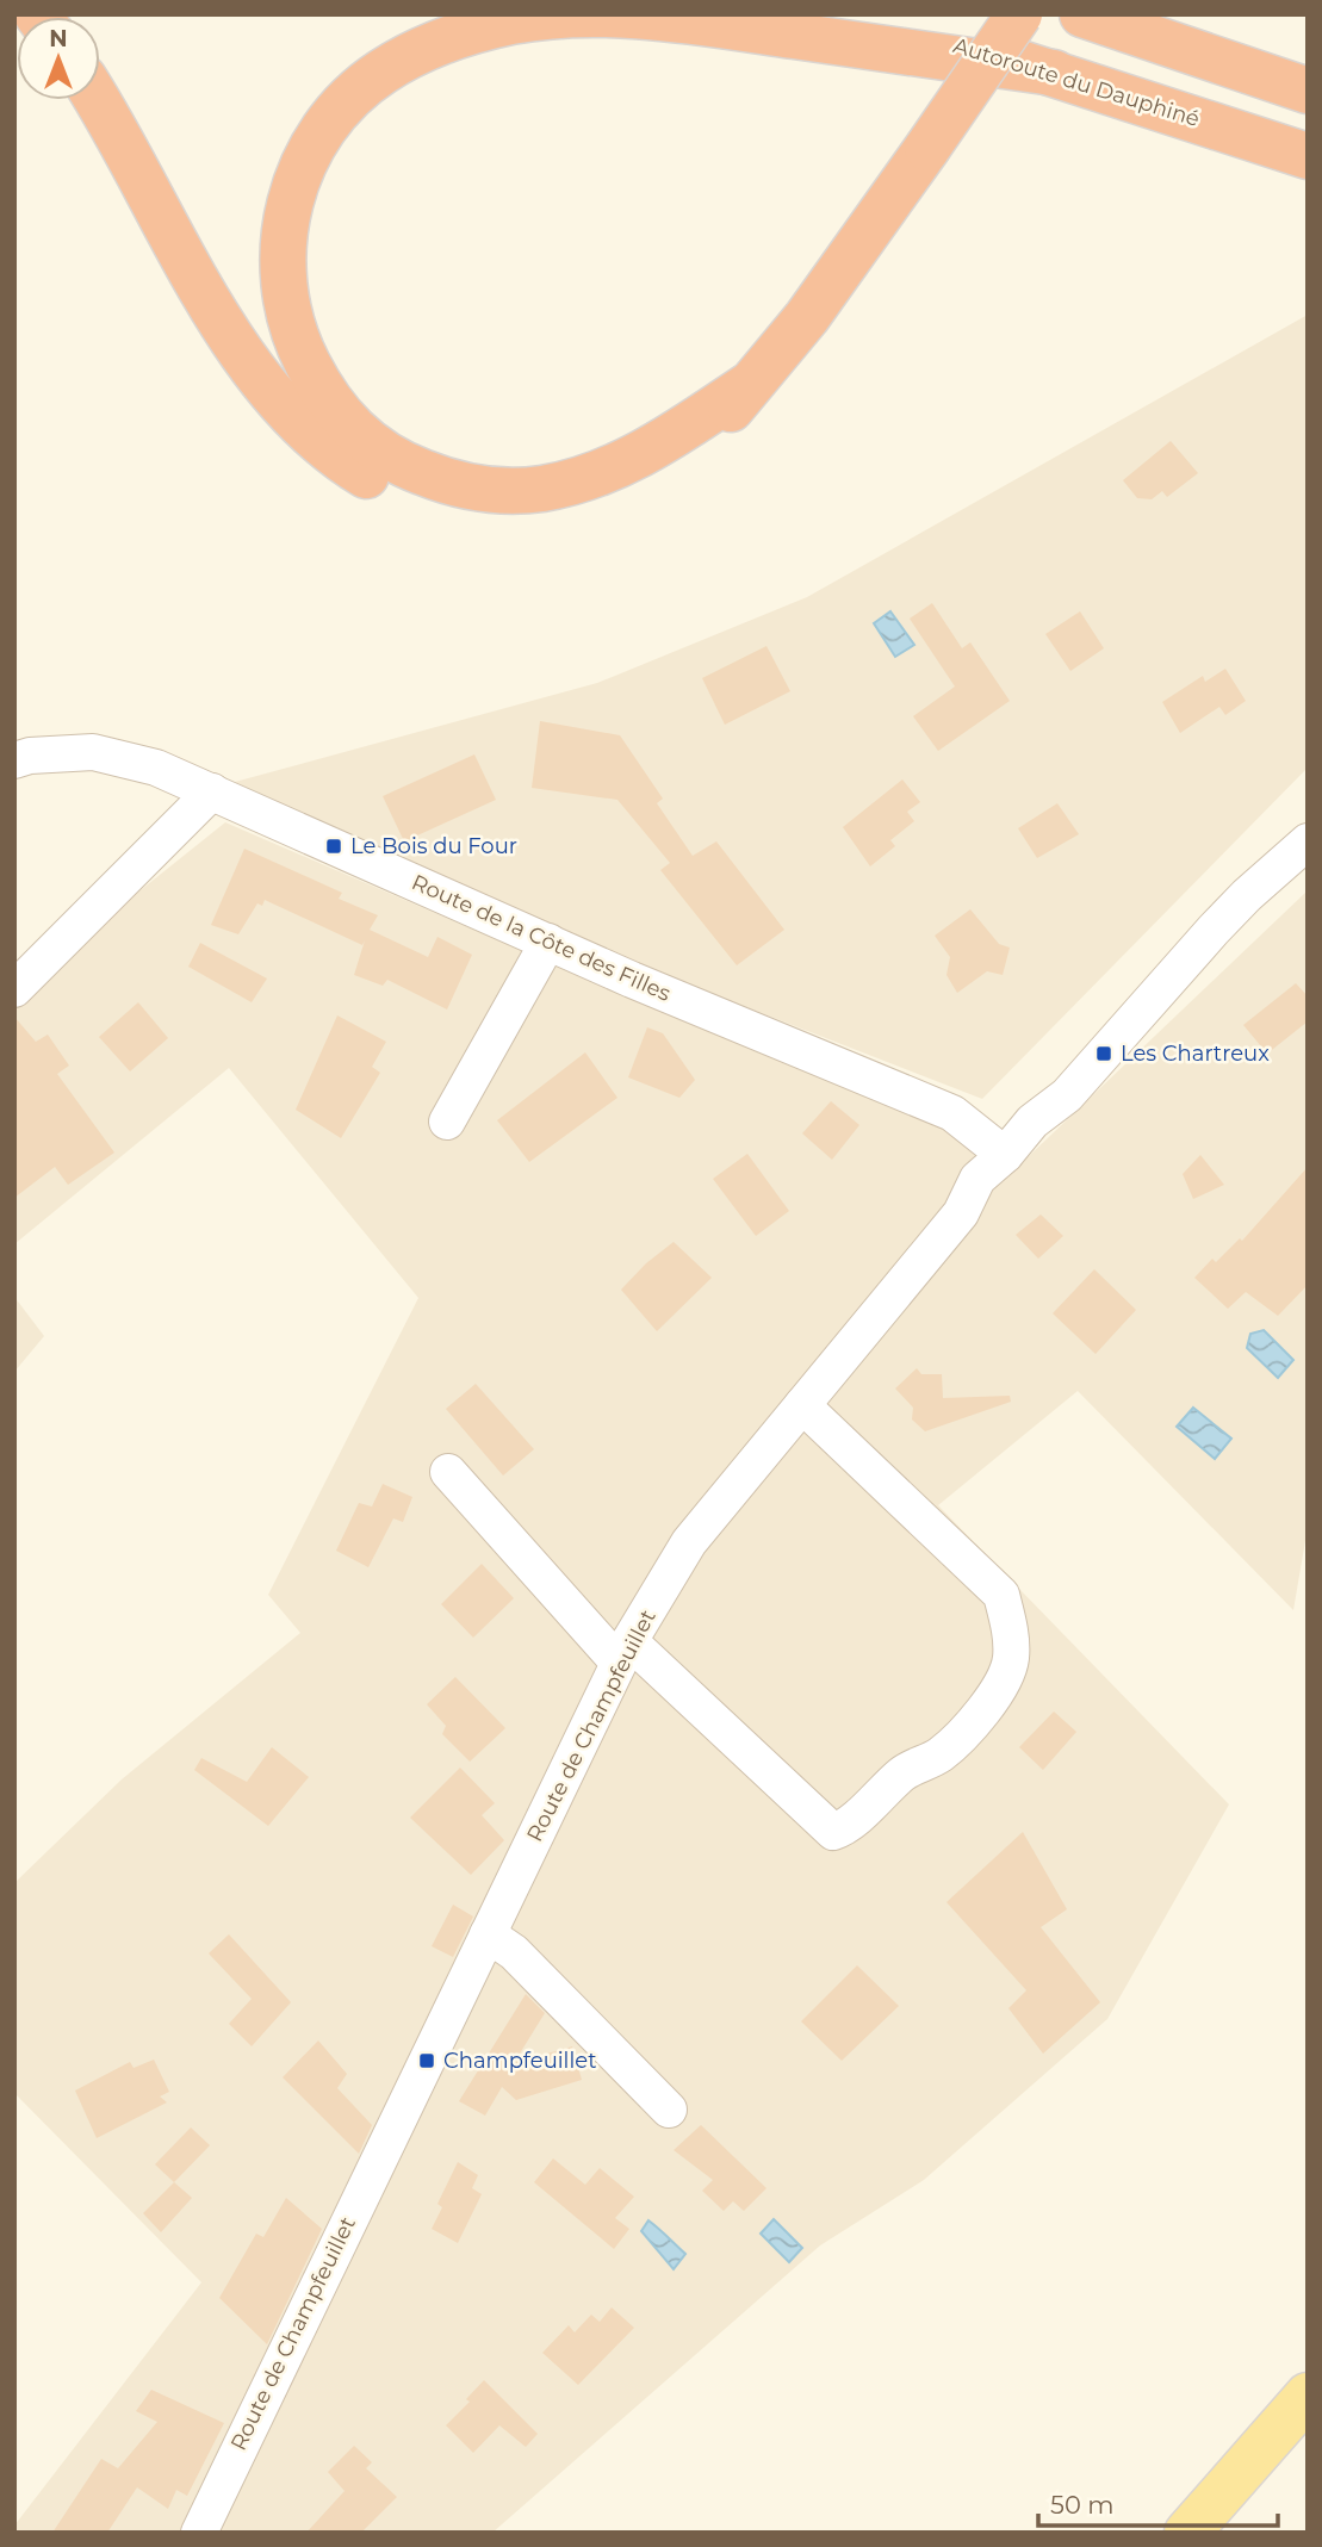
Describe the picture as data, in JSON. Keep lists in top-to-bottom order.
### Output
{
  "streets": {
    "highway": ["Autoroute du Dauphiné"],
    "street": ["Route de la Côte des Filles", "Route de Champfeuillet"]
  },
  "crossings": [
    ["Route de la Côte des Filles", "Route de Champfeuillet"]
  ],
  "places": {
    "transit": ["Le Bois du Four", "Les Chartreux", "Champfeuillet"]
  },
  "scale_bar": "50 m",
  "north": "top"
}
